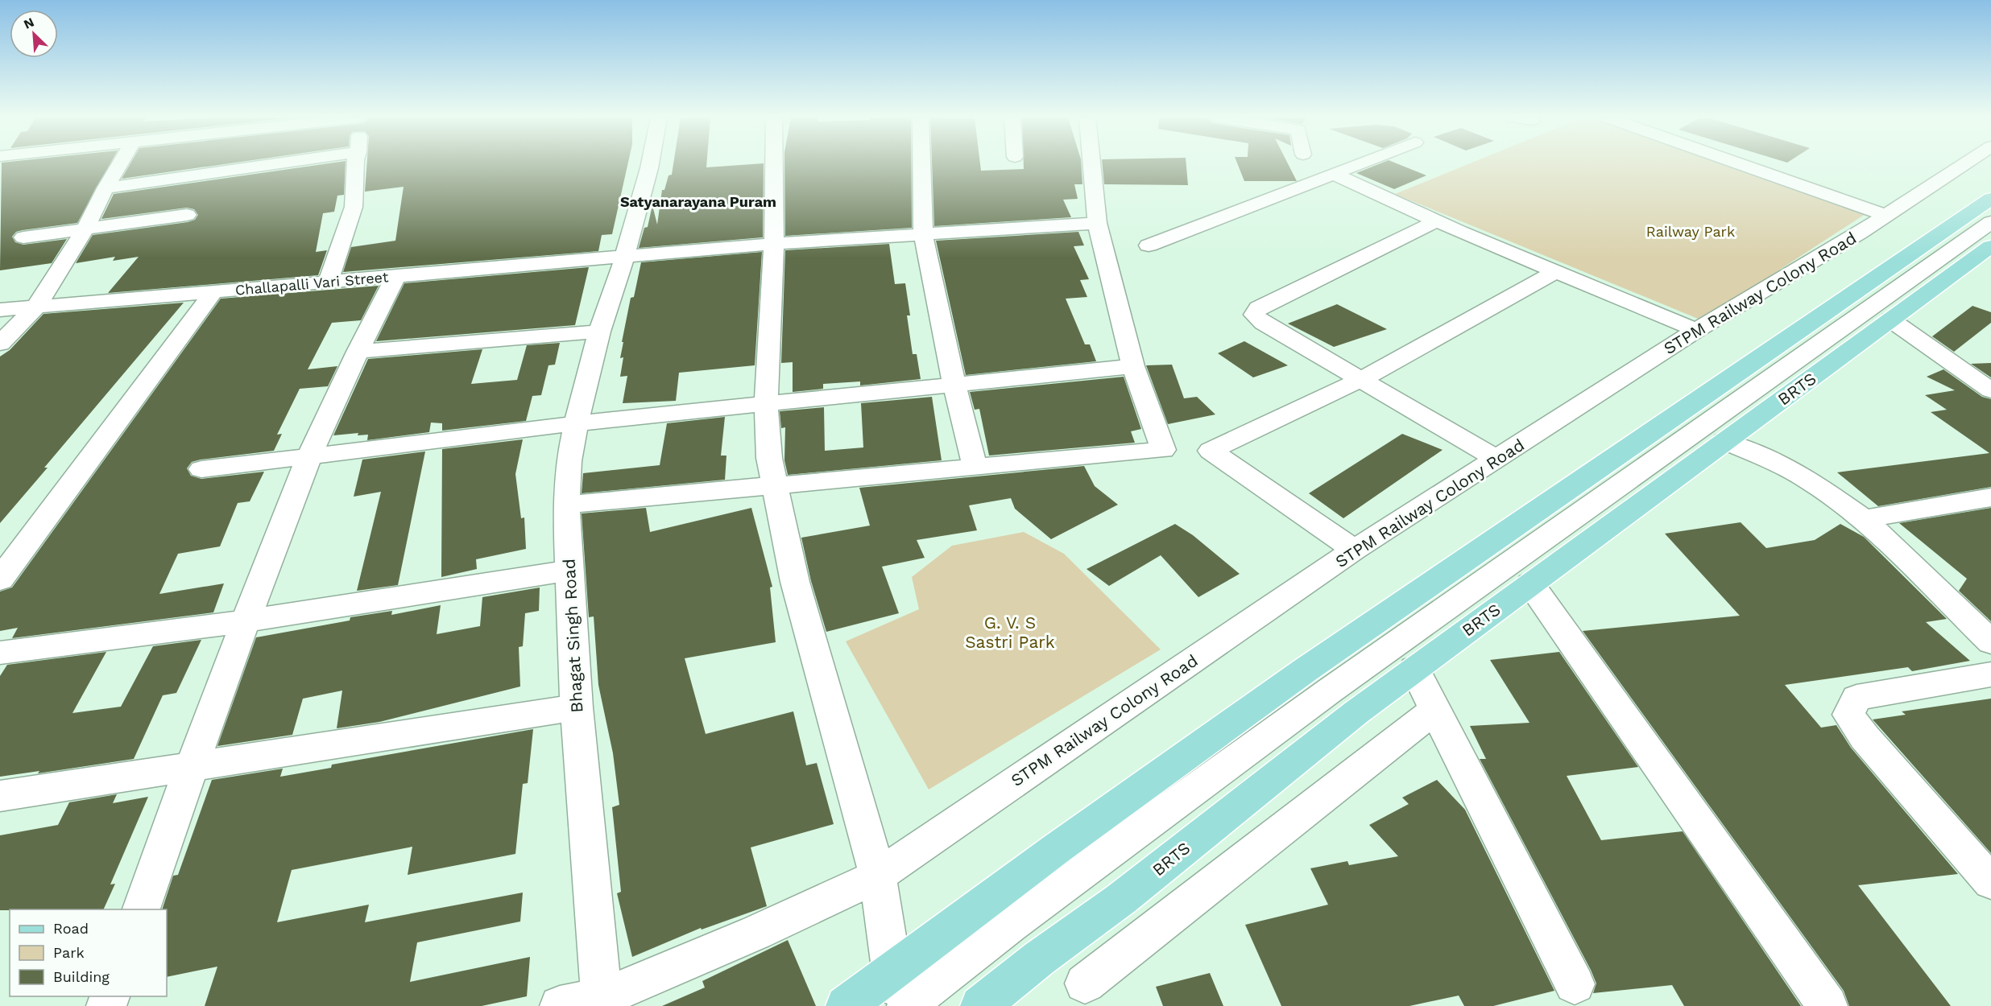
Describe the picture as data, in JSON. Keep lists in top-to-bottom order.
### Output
{
  "streets": {
    "main road": ["BRTS"],
    "street": ["Challapalli Vari Street", "STPM Railway Colony Road", "Bhagat Singh Road"]
  },
  "crossings": [
    ["Challapalli Vari Street", "Bhagat Singh Road"],
    ["STPM Railway Colony Road", "Bhagat Singh Road"]
  ],
  "districts": ["Satyanarayana Puram"],
  "parks": ["Railway Park", "G. V. S Sastri Park"],
  "legend": ["Road", "Park", "Building"],
  "north": "top left"
}
